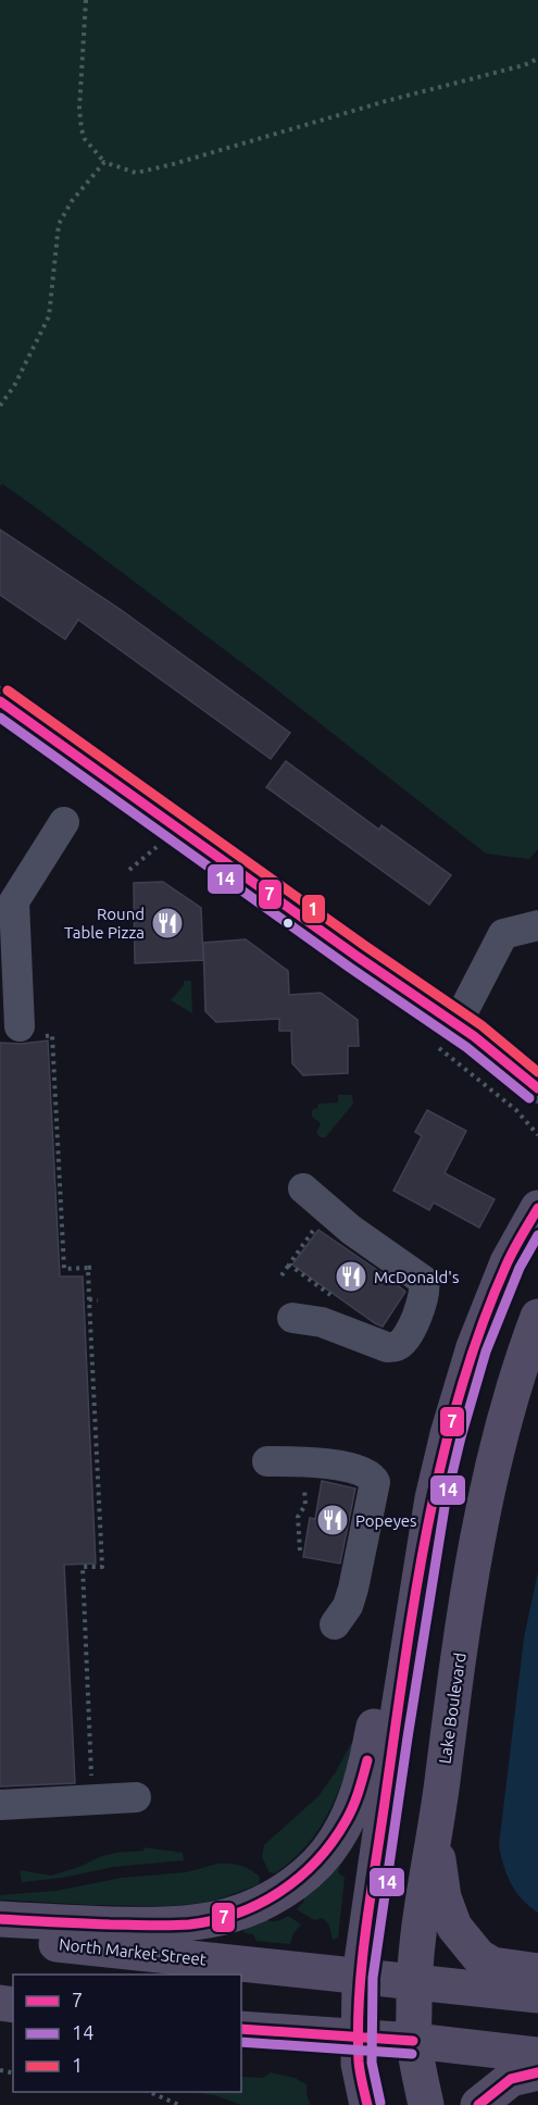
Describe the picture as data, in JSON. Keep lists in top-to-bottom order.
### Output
{
  "streets": {
    "main road": ["Lake Boulevard", "North Market Street"]
  },
  "crossings": [
    ["Lake Boulevard", "North Market Street"]
  ],
  "places": {
    "restaurant": ["Round Table Pizza", "McDonald's", "Popeyes"]
  },
  "lines": ["transit line 1", "transit line 7", "transit line 14"],
  "legend": ["7", "14", "1"]
}
